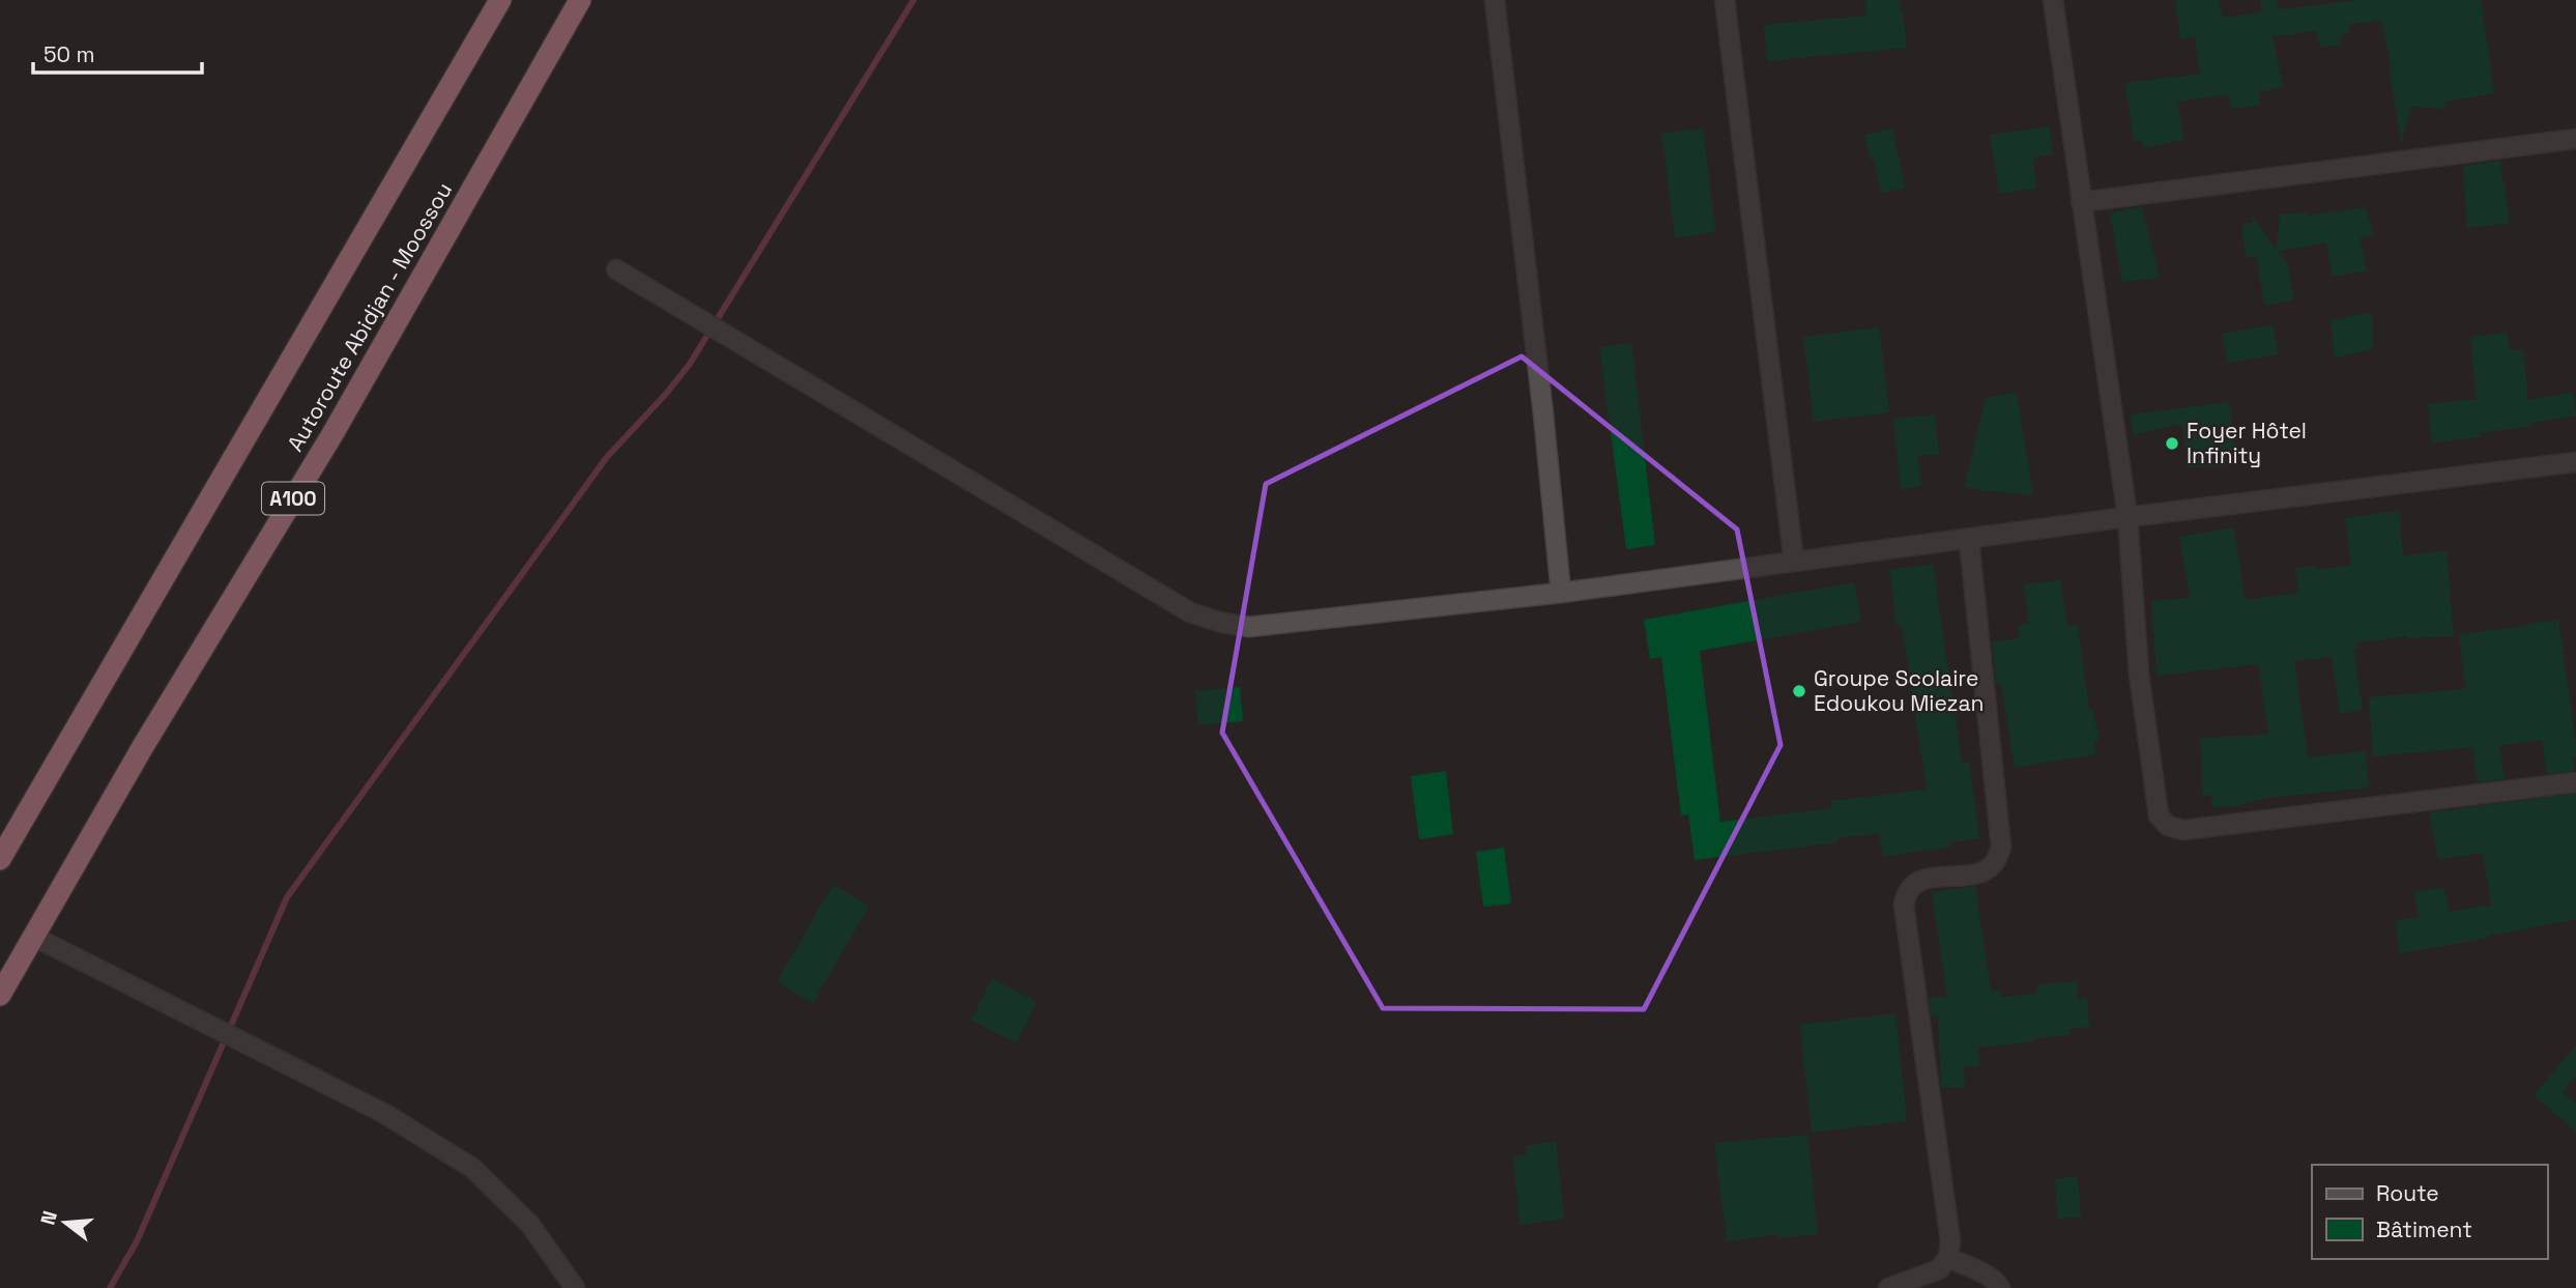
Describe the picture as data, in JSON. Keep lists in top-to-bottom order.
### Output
{
  "streets": {
    "highway": ["Autoroute Abidjan - Moossou", "A100"]
  },
  "places": ["Foyer Hôtel Infinity", "Groupe Scolaire Edoukou Miezan"],
  "legend": ["Route", "Bâtiment"],
  "scale_bar": "50 m",
  "north": "left"
}
